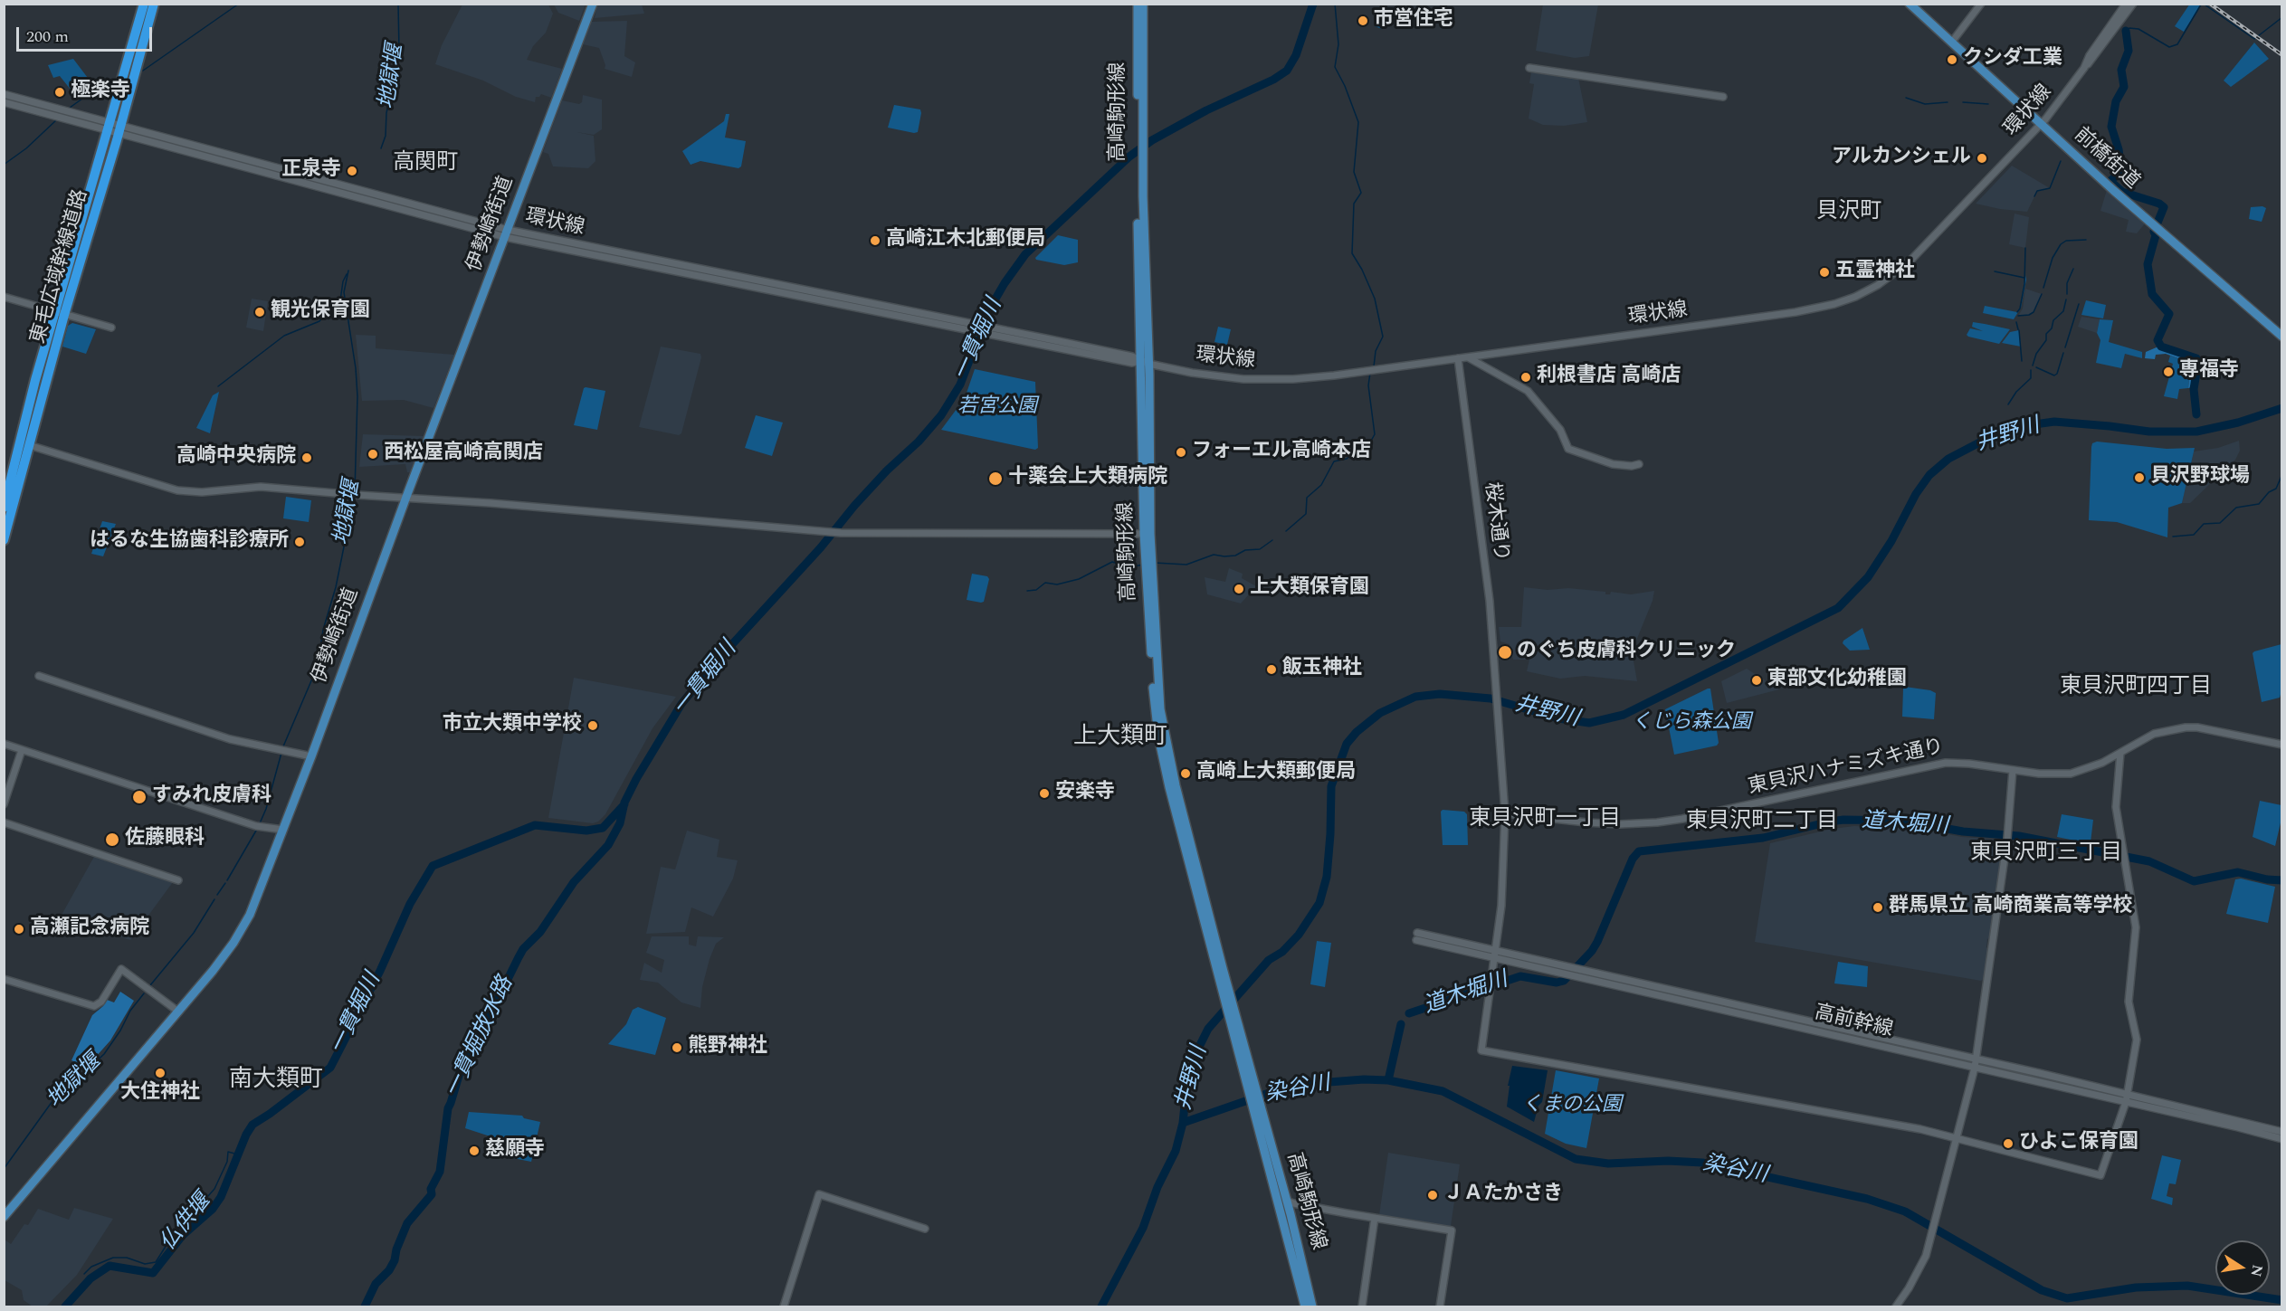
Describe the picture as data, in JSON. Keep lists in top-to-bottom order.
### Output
{
  "streets": {
    "highway": ["東毛広域幹線道路"],
    "main road": ["高崎駒形線", "前橋街道", "伊勢崎街道"],
    "street": [
      "環状線",
      "桜木通り",
      "東貝沢ハナミズキ通り",
      "高前幹線"
    ]
  },
  "crossings": [
    ["環状線", "高崎駒形線"],
    ["環状線", "前橋街道"],
    ["環状線", "伊勢崎街道"],
    ["環状線", "東毛広域幹線道路"],
    ["環状線", "桜木通り"],
    ["桜木通り", "東貝沢ハナミズキ通り"]
  ],
  "districts": [
    "高関町",
    "貝沢町",
    "東貝沢町四丁目",
    "上大類町",
    "東貝沢町一丁目",
    "東貝沢町二丁目",
    "東貝沢町三丁目",
    "南大類町"
  ],
  "water": [
    "地獄堰",
    "一貫堀川",
    "井野川",
    "道木堀川",
    "一貫堀放水路",
    "染谷川",
    "仏供堰"
  ],
  "parks": ["若宮公園", "くじら森公園", "くまの公園"],
  "places": [
    "市営住宅",
    "クシダ工業",
    "極楽寺",
    "アルカンシェル",
    "正泉寺",
    "高崎江木北郵便局",
    "五霊神社",
    "観光保育園",
    "専福寺",
    "利根書店 高崎店",
    "フォーエル高崎本店",
    "西松屋高崎高関店",
    "高崎中央病院",
    "貝沢野球場",
    "十薬会上大類病院",
    "はるな生協歯科診療所",
    "上大類保育園",
    "のぐち皮膚科クリニック",
    "飯玉神社",
    "東部文化幼稚園",
    "市立大類中学校",
    "高崎上大類郵便局",
    "安楽寺",
    "すみれ皮膚科",
    "佐藤眼科",
    "群馬県立 高崎商業高等学校",
    "高瀬記念病院",
    "熊野神社",
    "大住神社",
    "ひよこ保育園",
    "慈願寺",
    "ＪＡたかさき"
  ],
  "scale_bar": "200 m",
  "north": "right"
}
